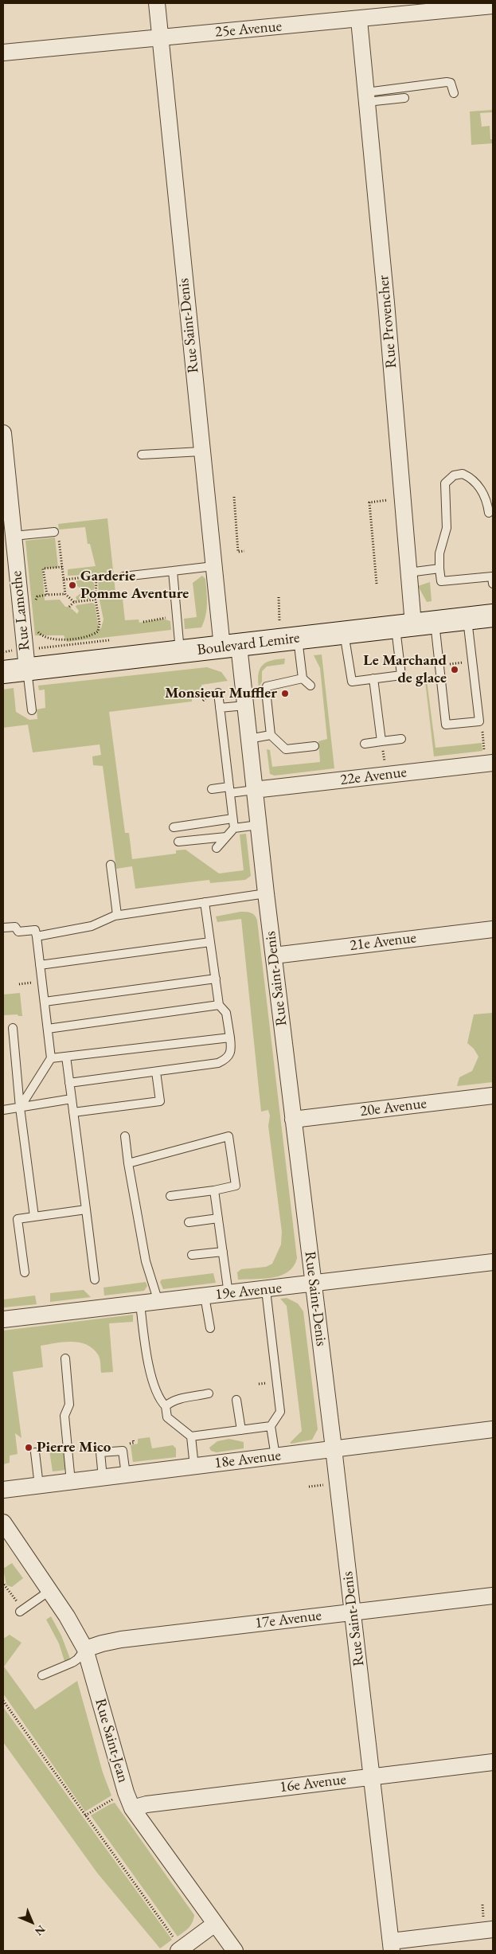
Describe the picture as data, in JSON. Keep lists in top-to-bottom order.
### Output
{
  "streets": {
    "main road": ["Boulevard Lemire"],
    "street": [
      "25e Avenue",
      "Rue Provencher",
      "Rue Saint-Denis",
      "Rue Lamothe",
      "22e Avenue",
      "21e Avenue",
      "20e Avenue",
      "19e Avenue",
      "18e Avenue",
      "17e Avenue",
      "Rue Saint-Jean",
      "16e Avenue"
    ]
  },
  "crossings": [
    ["25e Avenue", "Rue Provencher"],
    ["25e Avenue", "Rue Saint-Denis"],
    ["Rue Provencher", "Boulevard Lemire"],
    ["Rue Saint-Denis", "Boulevard Lemire"],
    ["Rue Saint-Denis", "22e Avenue"],
    ["Rue Saint-Denis", "21e Avenue"],
    ["Rue Saint-Denis", "20e Avenue"],
    ["Rue Saint-Denis", "19e Avenue"],
    ["Rue Saint-Denis", "18e Avenue"],
    ["Rue Saint-Denis", "17e Avenue"],
    ["Rue Saint-Denis", "16e Avenue"],
    ["Rue Lamothe", "Boulevard Lemire"],
    ["17e Avenue", "Rue Saint-Jean"],
    ["Rue Saint-Jean", "16e Avenue"]
  ],
  "places": [
    "Garderie Pomme Aventure",
    "Le Marchand de glace",
    "Monsieur Muffler",
    "Pierre Mico"
  ],
  "north": "bottom right"
}
